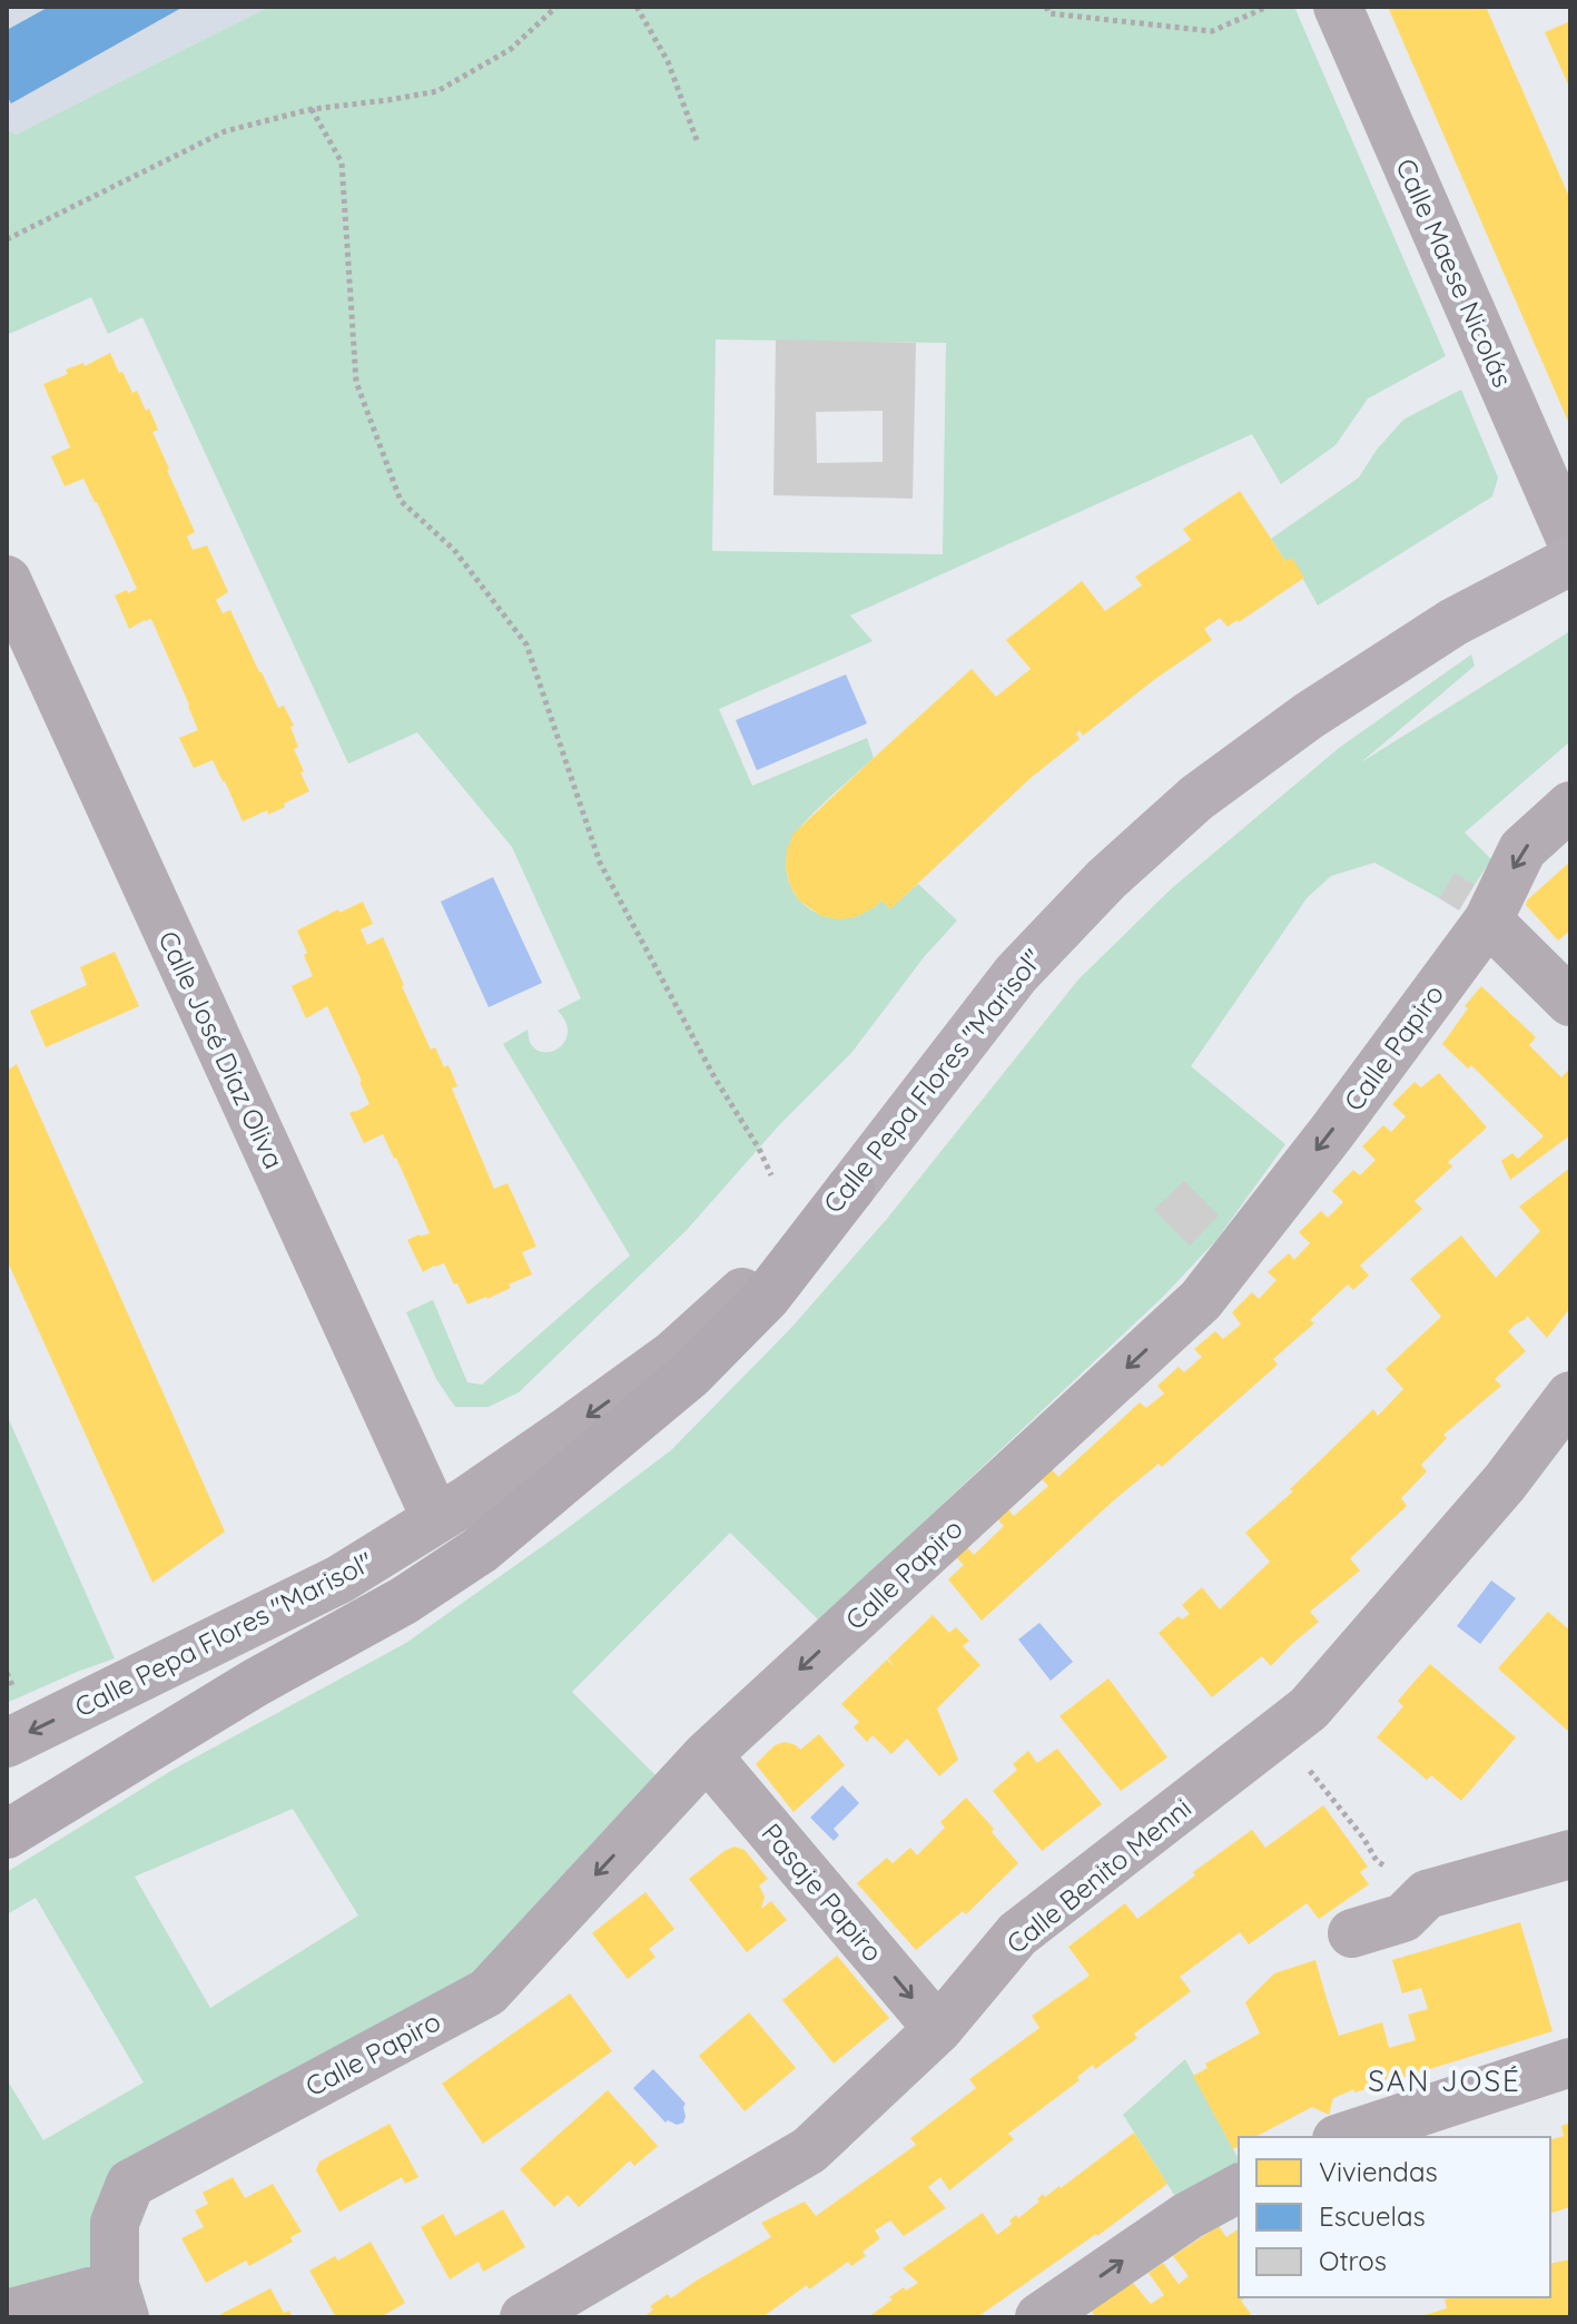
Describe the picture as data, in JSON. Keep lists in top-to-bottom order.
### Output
{
  "streets": {
    "main road": ["Calle Pepa Flores \"Marisol\""],
    "street": [
      "Calle Maese Nicolás",
      "Calle Papiro",
      "Calle José Díaz Oliva",
      "Calle Benito Menni",
      "Pasaje Papiro"
    ]
  },
  "crossings": [
    ["Calle Papiro", "Pasaje Papiro"],
    ["Calle José Díaz Oliva", "Calle Pepa Flores \"Marisol\""],
    ["Calle Benito Menni", "Pasaje Papiro"]
  ],
  "one_way": ["Calle Papiro", "Calle Pepa Flores \"Marisol\"", "Pasaje Papiro"],
  "districts": ["SAN JOSÉ"],
  "legend": ["Viviendas", "Escuelas", "Otros"]
}
